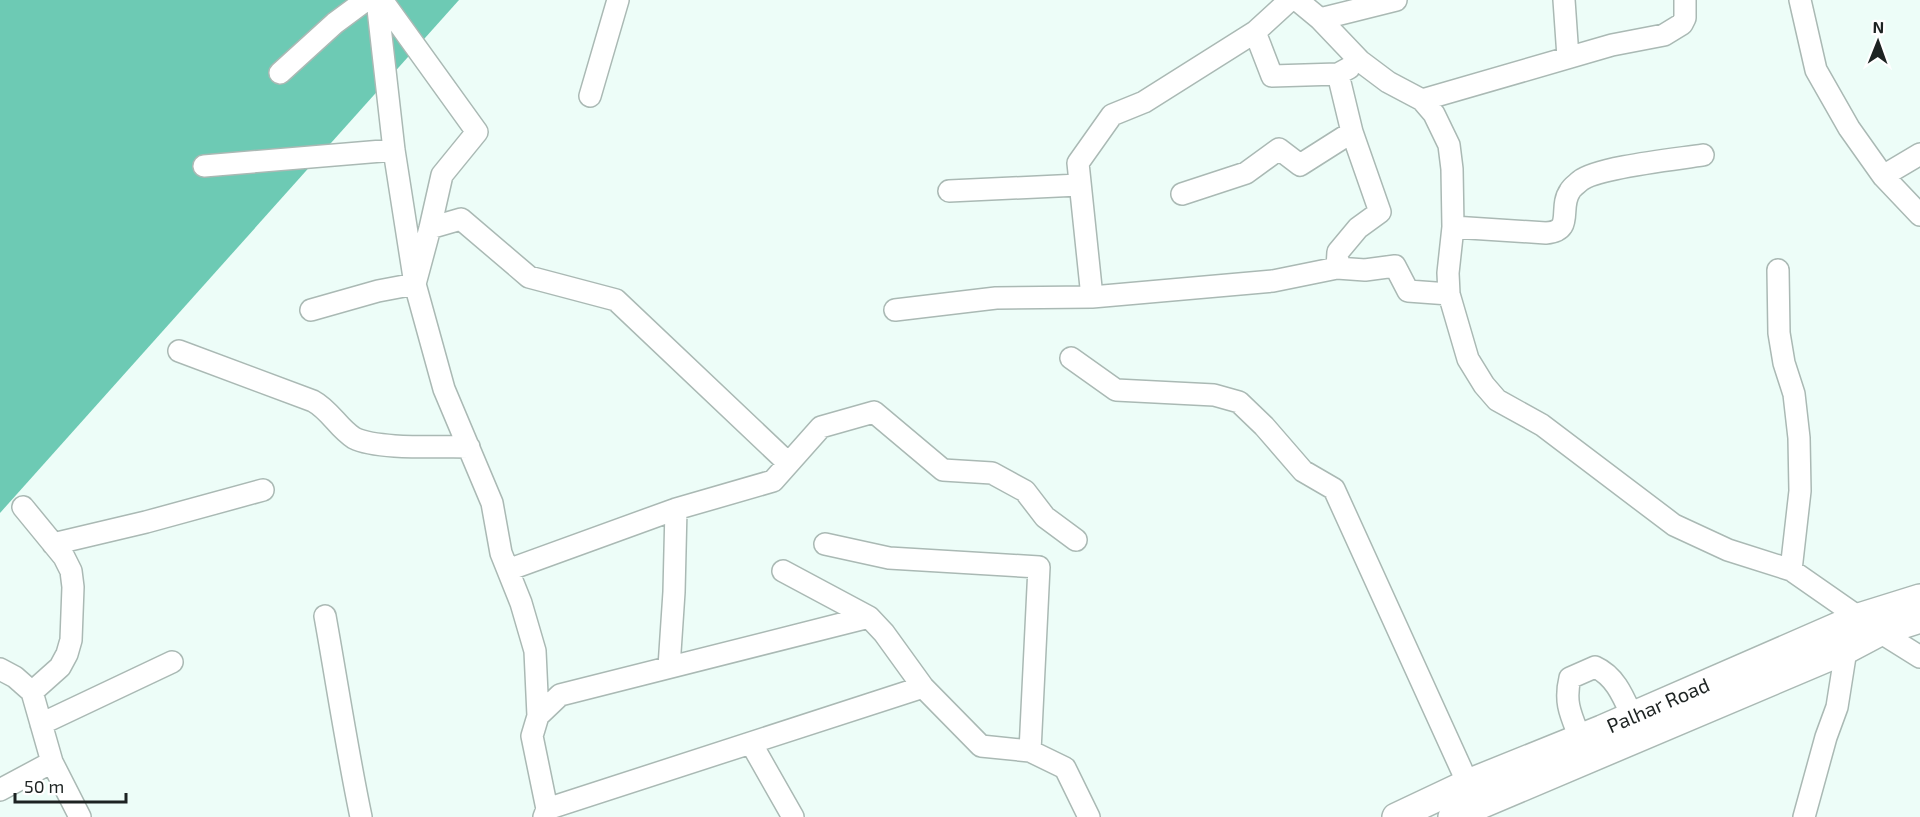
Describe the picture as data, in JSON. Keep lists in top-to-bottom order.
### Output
{
  "streets": {
    "main road": ["Palhar Road"]
  },
  "scale_bar": "50 m",
  "north": "top"
}
